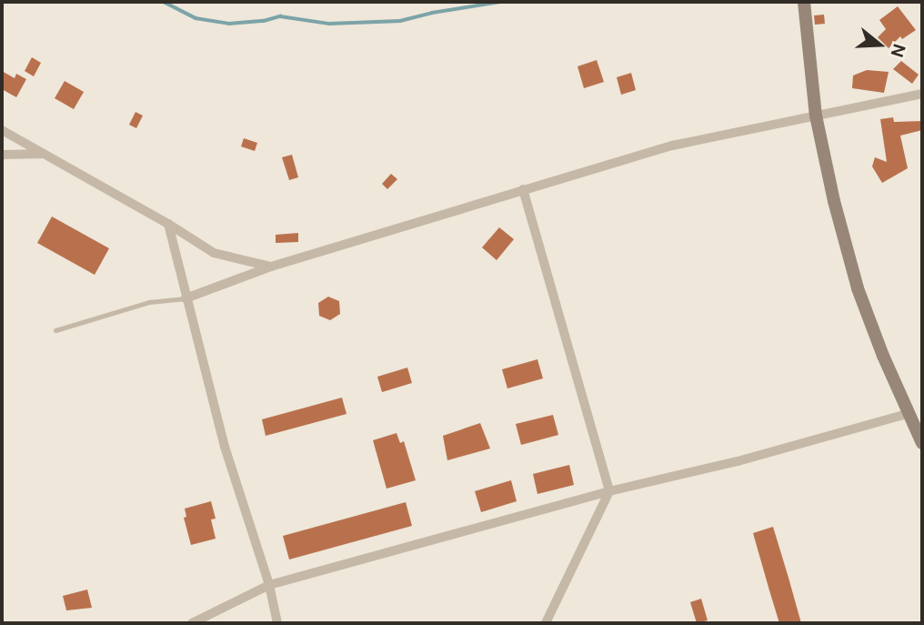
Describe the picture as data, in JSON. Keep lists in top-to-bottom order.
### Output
{
  "north": "right"
}
